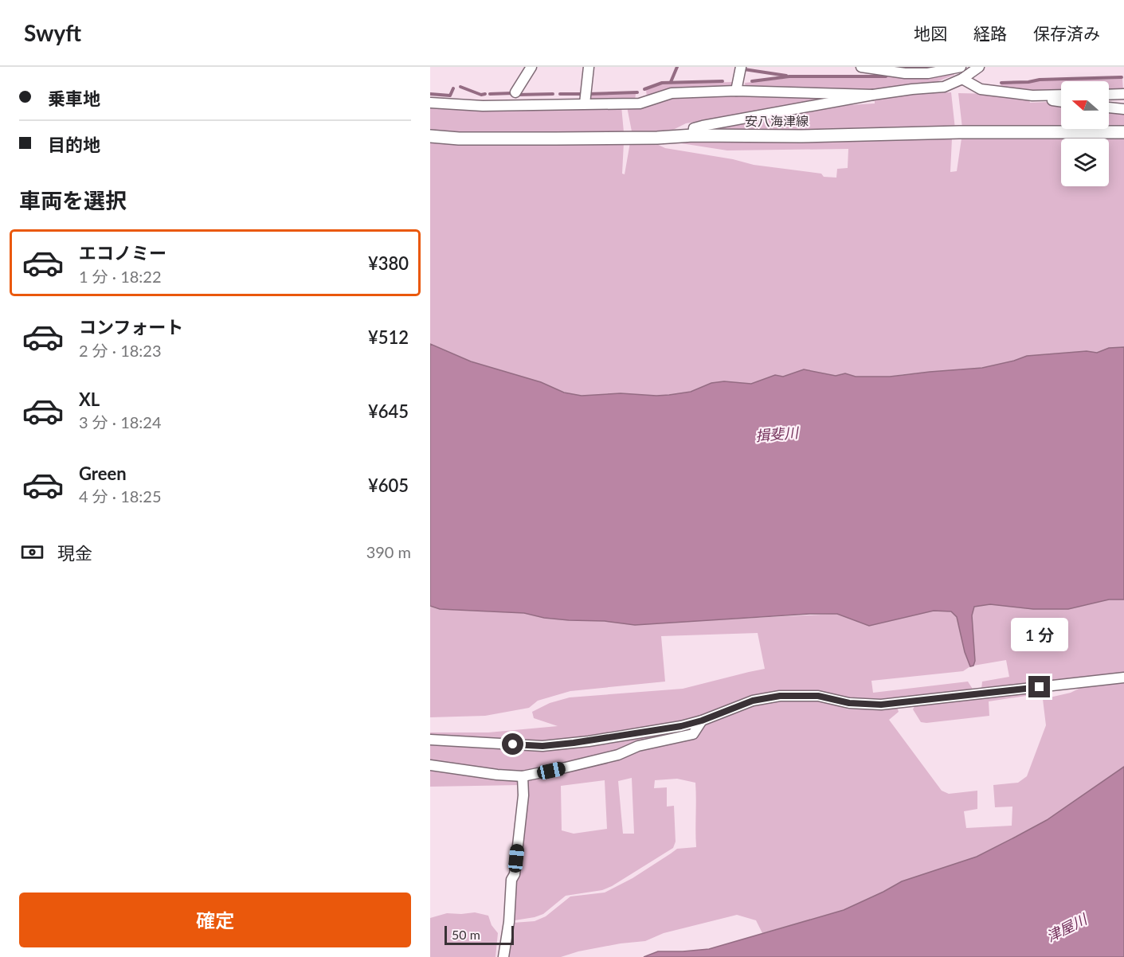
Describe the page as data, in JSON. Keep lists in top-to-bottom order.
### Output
{
  "streets": {
    "main road": ["安八海津線"]
  },
  "water": ["揖斐川", "津屋川"],
  "scale_bar": "50 m",
  "north": "left",
  "page": {
    "header": "Swyft",
    "nav": ["地図", "経路", "保存済み"],
    "banner": ["乗車地", "目的地"],
    "heading": "車両を選択",
    "list": [
      {
        "name": "エコノミー",
        "note": "1 分 · 18:22",
        "value": "¥380"
      },
      {
        "name": "コンフォート",
        "note": "2 分 · 18:23",
        "value": "¥512"
      },
      {
        "name": "XL",
        "note": "3 分 · 18:24",
        "value": "¥645"
      },
      {
        "name": "Green",
        "note": "4 分 · 18:25",
        "value": "¥605"
      }
    ],
    "pay": ["現金", "390 m"],
    "bubble": "1 分",
    "buttons": "確定",
    "scale": "50 m"
  }
}
